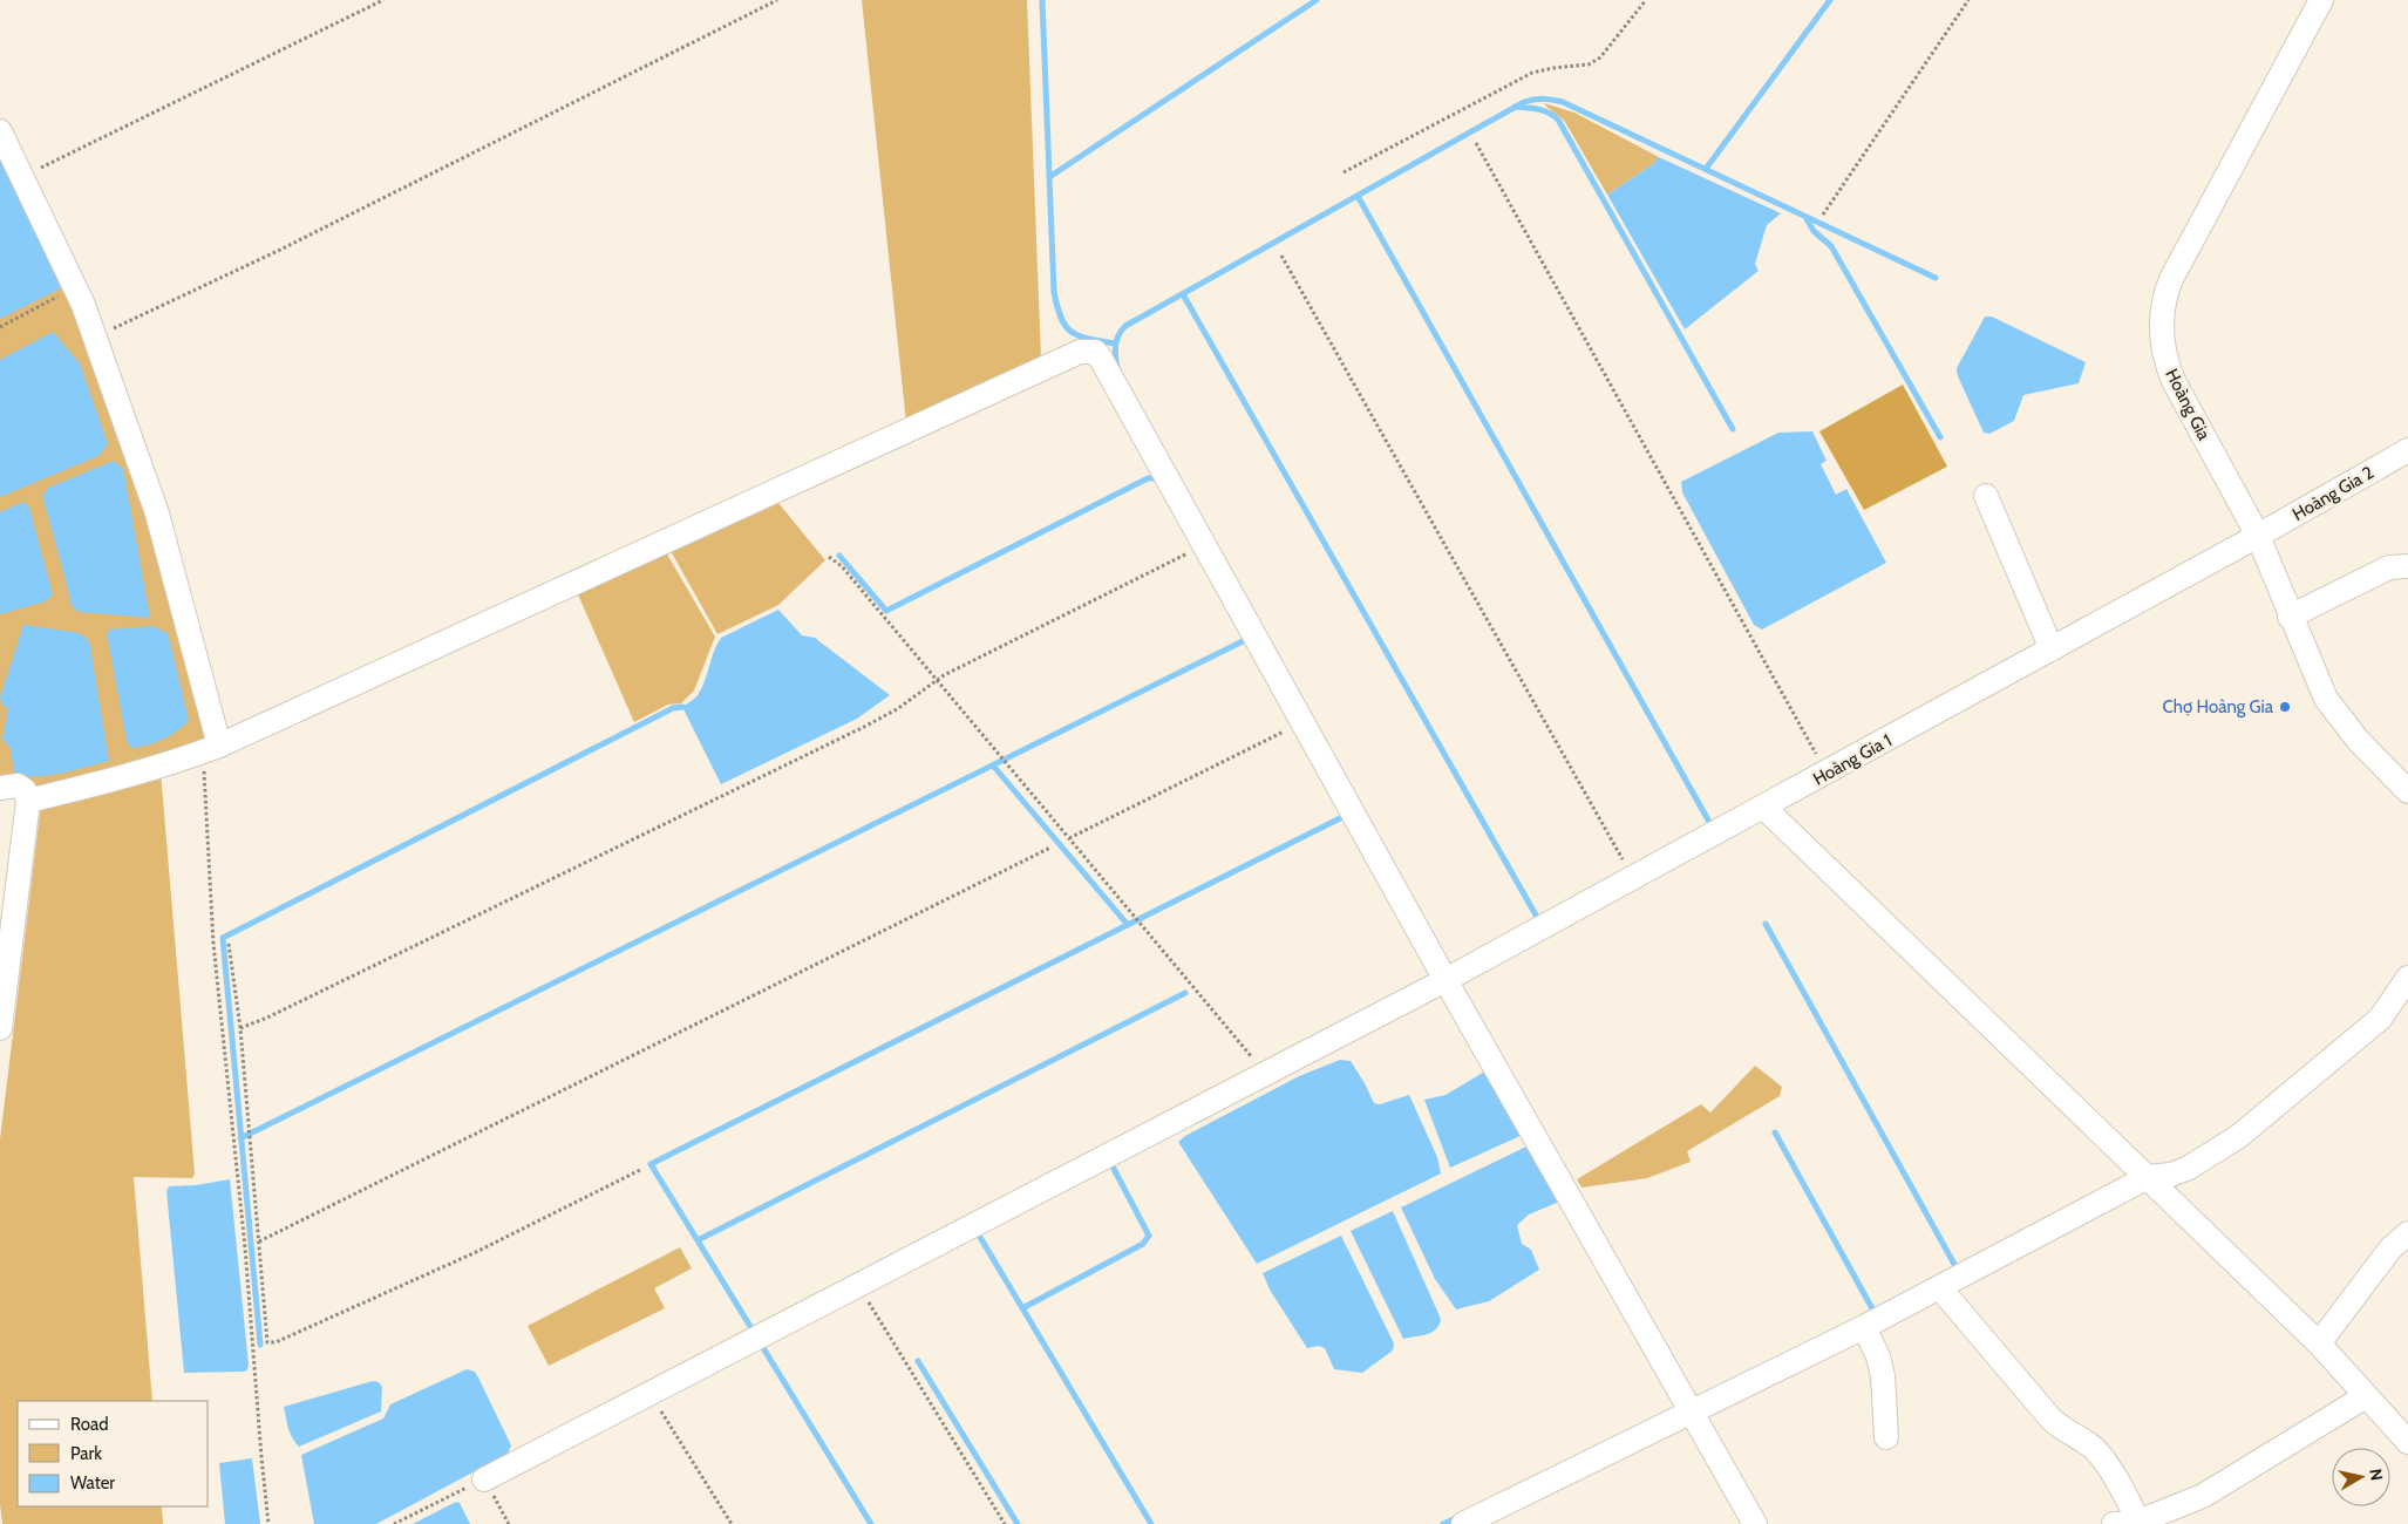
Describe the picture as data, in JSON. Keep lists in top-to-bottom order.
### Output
{
  "streets": {
    "street": ["Hoàng Gia", "Hoàng Gia 2", "Hoàng Gia 1"]
  },
  "crossings": [
    ["Hoàng Gia", "Hoàng Gia 2"],
    ["Hoàng Gia", "Hoàng Gia 1"],
    ["Hoàng Gia 2", "Hoàng Gia 1"]
  ],
  "places": ["Chợ Hoàng Gia"],
  "legend": ["Road", "Park", "Water"],
  "north": "right"
}
